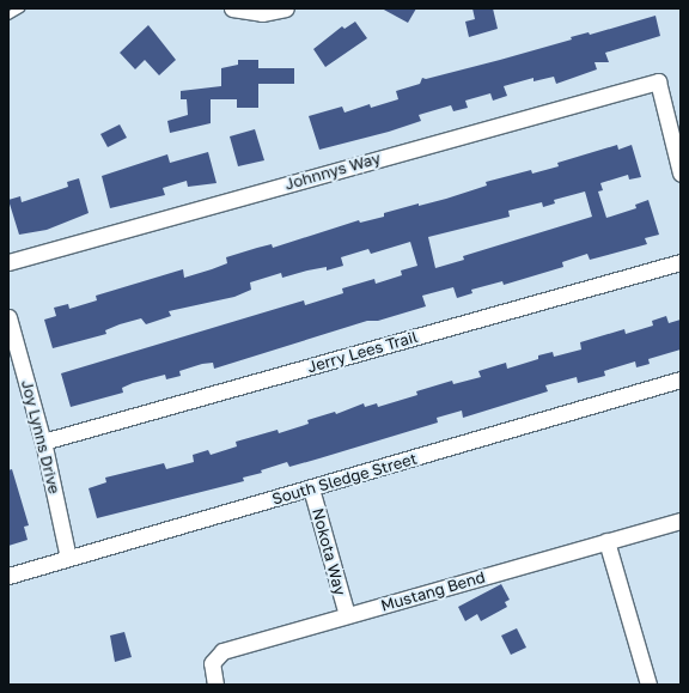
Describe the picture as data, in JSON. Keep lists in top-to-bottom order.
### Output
{
  "streets": {
    "street": [
      "Johnnys Way",
      "Jerry Lees Trail",
      "Joy Lynns Drive",
      "South Sledge Street",
      "Nokota Way",
      "Mustang Bend"
    ]
  },
  "crossings": [
    ["Jerry Lees Trail", "Joy Lynns Drive"],
    ["Joy Lynns Drive", "South Sledge Street"],
    ["South Sledge Street", "Nokota Way"],
    ["Nokota Way", "Mustang Bend"]
  ]
}
